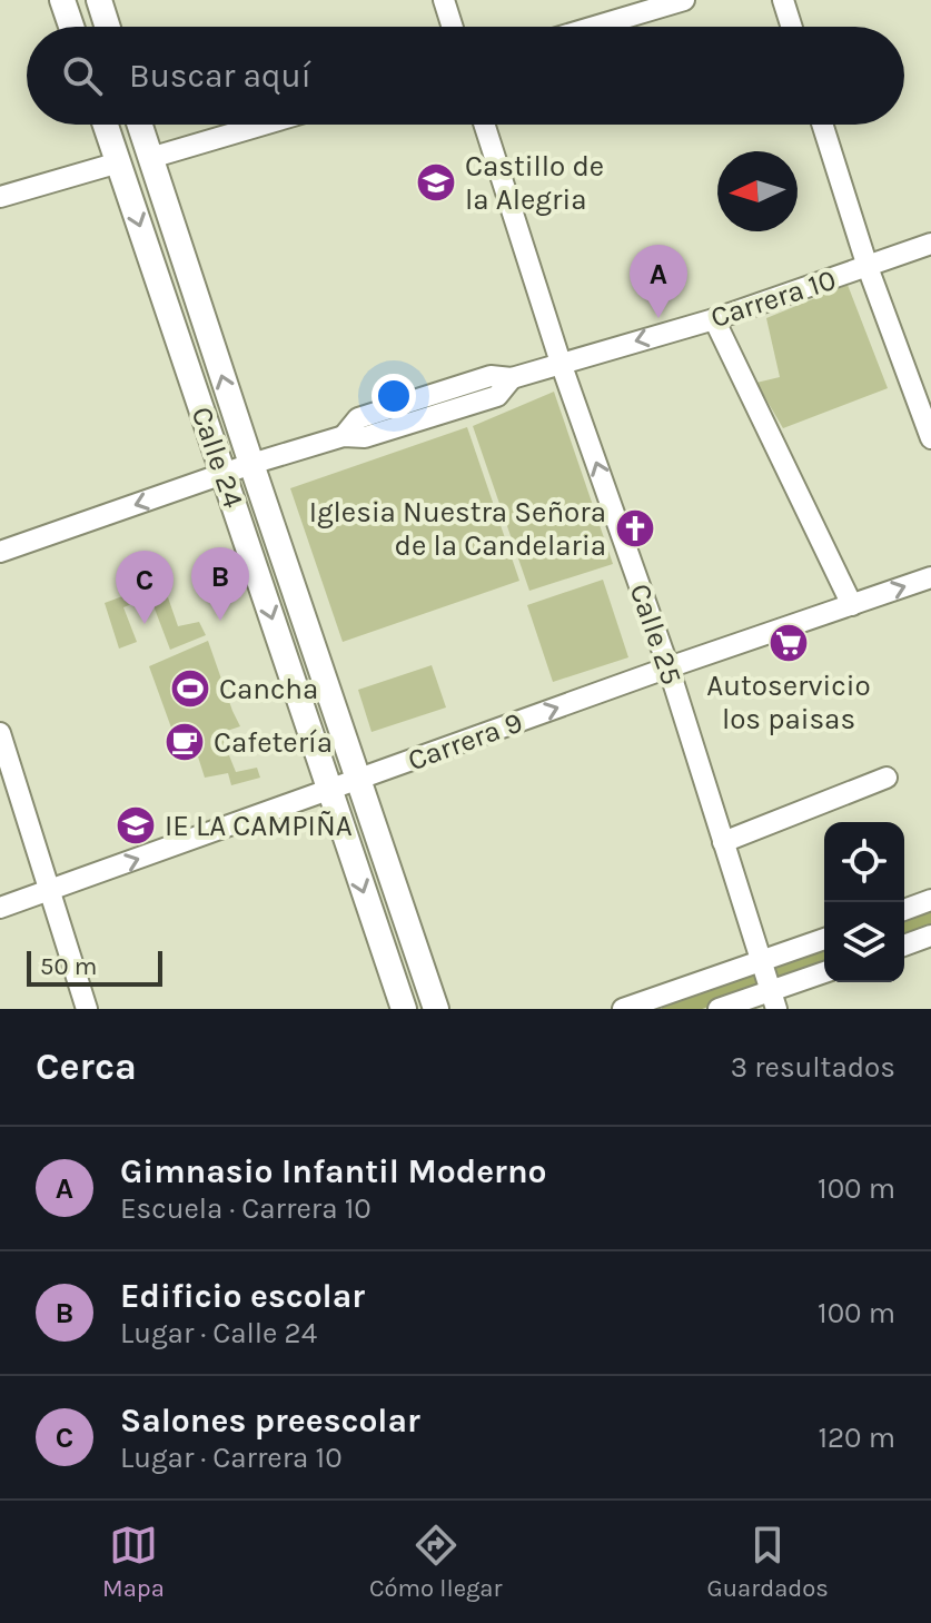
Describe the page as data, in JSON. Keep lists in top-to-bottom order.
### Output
{
  "streets": {
    "street": [
      "Carrera 10",
      "Calle 24",
      "Calle 25",
      "Carrera 9"
    ]
  },
  "crossings": [
    ["Carrera 10", "Calle 24"],
    ["Carrera 10", "Calle 25"],
    ["Calle 24", "Carrera 9"],
    ["Calle 25", "Carrera 9"]
  ],
  "one_way": ["Carrera 10", "Carrera 9"],
  "places": {
    "school or university": ["Castillo de la Alegria", "IE LA CAMPIÑA"],
    "church": ["Iglesia Nuestra Señora de la Candelaria"],
    "supermarket": ["Autoservicio los paisas"],
    "sports": ["Cancha"],
    "cafe": ["Cafetería"]
  },
  "scale_bar": "50 m",
  "north": "left",
  "page": {
    "search": "Buscar aquí",
    "pins": ["A", "B", "C"],
    "scale": "50 m",
    "heading": ["Cerca", "3 resultados"],
    "list": [
      {
        "mark": "A",
        "name": "Gimnasio Infantil Moderno",
        "note": "Escuela · Carrera 10",
        "value": "100 m"
      },
      {
        "mark": "B",
        "name": "Edificio escolar",
        "note": "Lugar · Calle 24",
        "value": "100 m"
      },
      {
        "mark": "C",
        "name": "Salones preescolar",
        "note": "Lugar · Carrera 10",
        "value": "120 m"
      }
    ],
    "nav": ["Mapa", "Cómo llegar", "Guardados"]
  }
}
